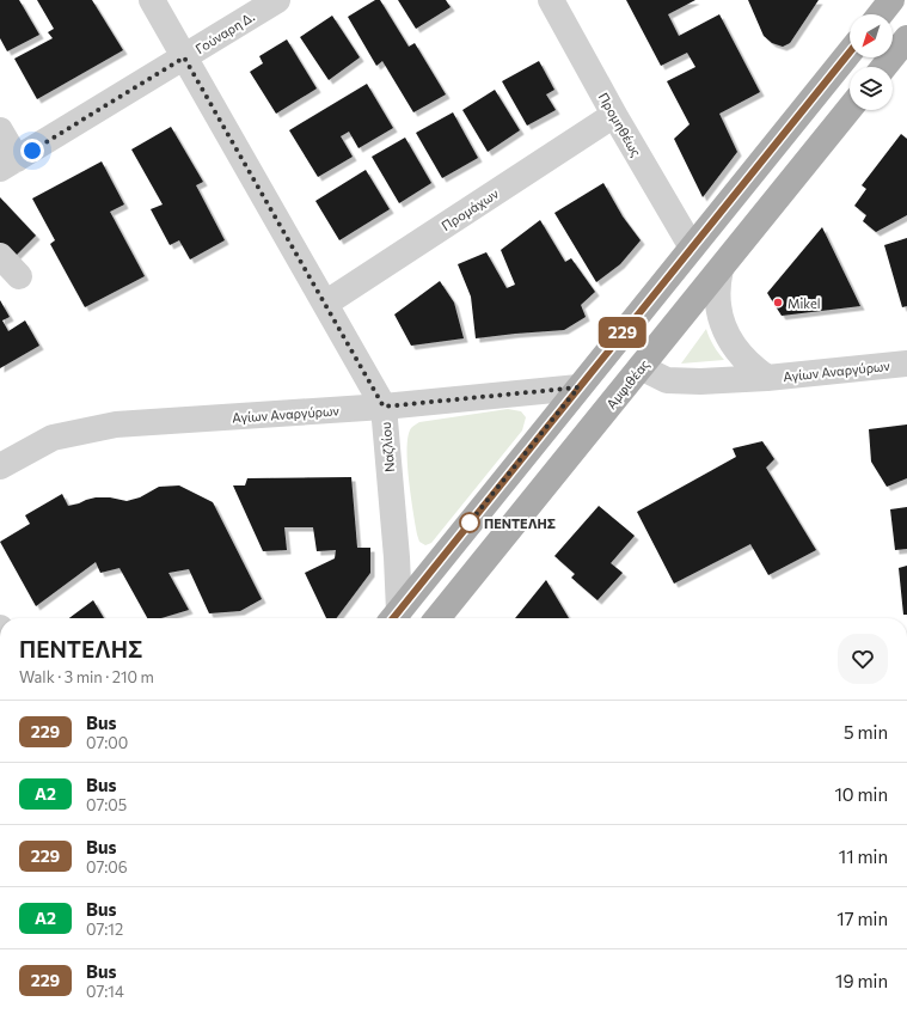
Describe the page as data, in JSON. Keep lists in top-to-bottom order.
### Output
{
  "streets": {
    "main road": ["Αμφιθέας"],
    "street": [
      "Γούναρη Δ.",
      "Προμηθέως",
      "Προμάχων",
      "Αγίων Αναργύρων",
      "Ναζλίου"
    ]
  },
  "crossings": [
    ["Γούναρη Δ.", "Ναζλίου"],
    ["Προμηθέως", "Προμάχων"],
    ["Προμάχων", "Ναζλίου"],
    ["Αγίων Αναργύρων", "Αμφιθέας"],
    ["Αγίων Αναργύρων", "Ναζλίου"]
  ],
  "places": ["Mikel", "ΠΕΝΤΕΛΗΣ"],
  "lines": ["bus line 229"],
  "north": "bottom left",
  "page": {
    "on_map": "229",
    "heading": ["ΠΕΝΤΕΛΗΣ", "Walk · 3 min · 210 m"],
    "list": [
      {
        "mark": "229",
        "name": "Bus",
        "note": "07:00",
        "value": "5 min"
      },
      {
        "mark": "Α2",
        "name": "Bus",
        "note": "07:05",
        "value": "10 min"
      },
      {
        "mark": "229",
        "name": "Bus",
        "note": "07:06",
        "value": "11 min"
      },
      {
        "mark": "Α2",
        "name": "Bus",
        "note": "07:12",
        "value": "17 min"
      },
      {
        "mark": "229",
        "name": "Bus",
        "note": "07:14",
        "value": "19 min"
      }
    ]
  }
}
